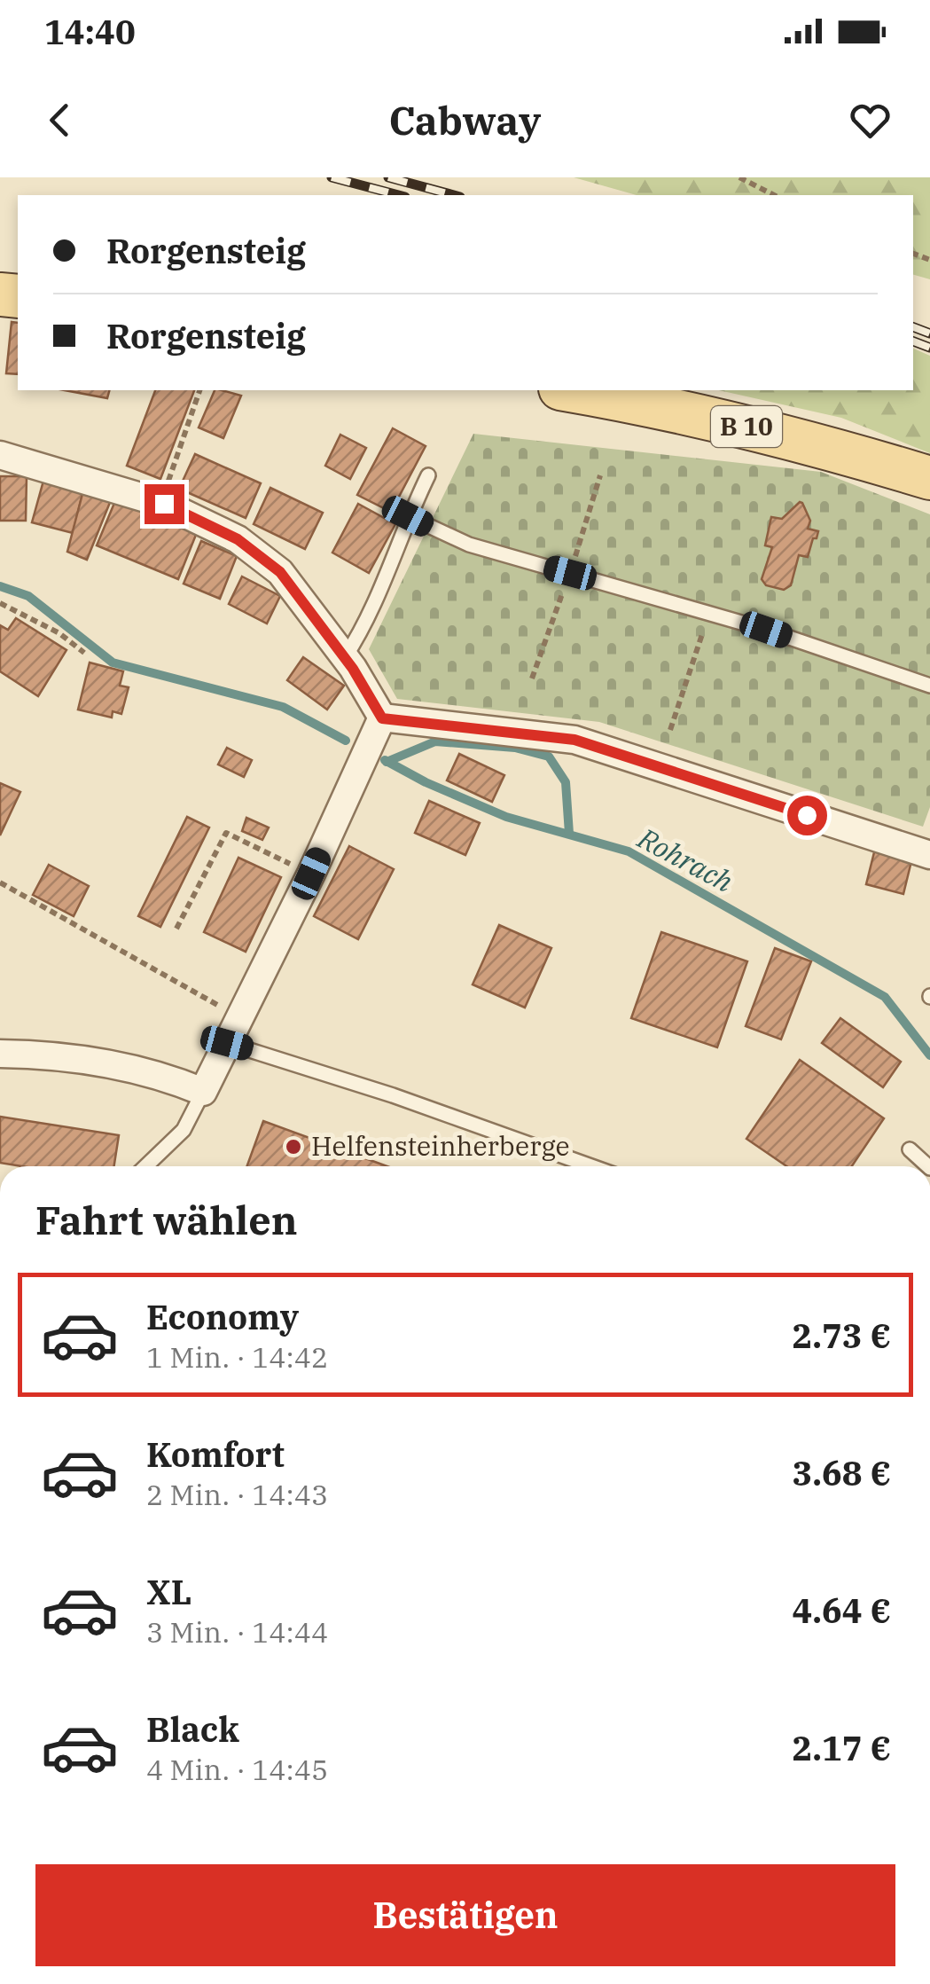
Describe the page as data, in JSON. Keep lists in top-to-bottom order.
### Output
{
  "streets": {
    "main road": ["B 10"]
  },
  "water": ["Rohrach"],
  "places": ["Helfensteinherberge"],
  "page": {
    "status": "14:40",
    "header": "Cabway",
    "banner": ["Rorgensteig", "Rorgensteig"],
    "heading": "Fahrt wählen",
    "list": [
      {
        "name": "Economy",
        "note": "1 Min. · 14:42",
        "value": "2.73 €"
      },
      {
        "name": "Komfort",
        "note": "2 Min. · 14:43",
        "value": "3.68 €"
      },
      {
        "name": "XL",
        "note": "3 Min. · 14:44",
        "value": "4.64 €"
      },
      {
        "name": "Black",
        "note": "4 Min. · 14:45",
        "value": "2.17 €"
      }
    ],
    "buttons": "Bestätigen"
  }
}
